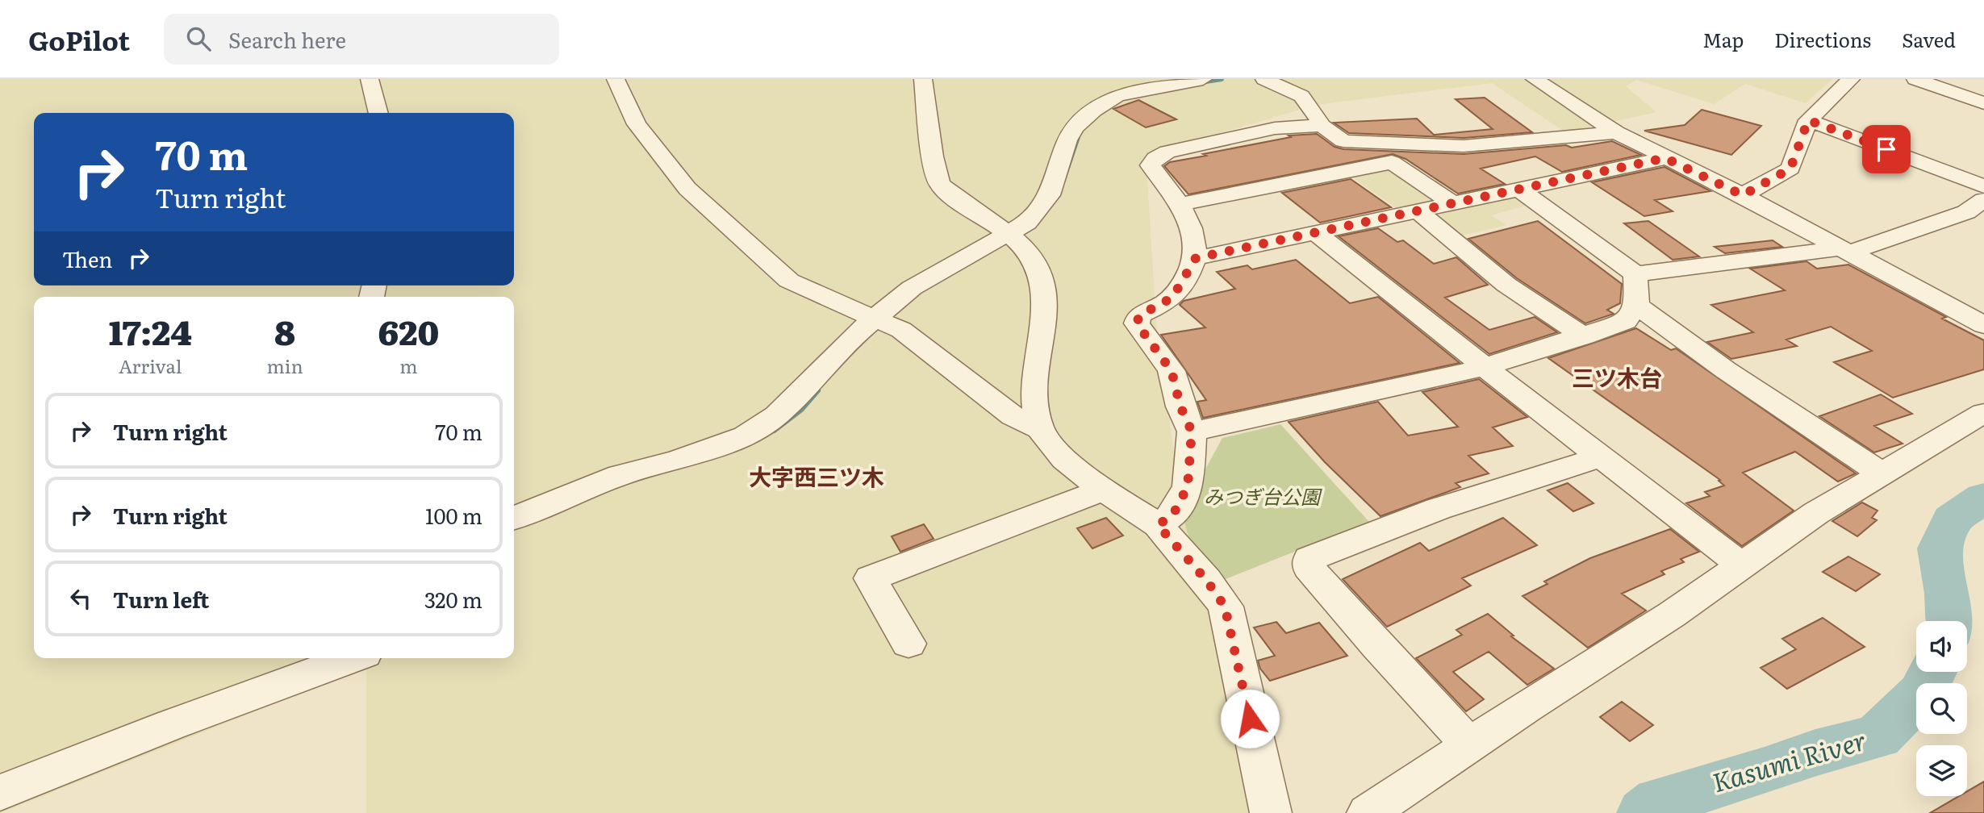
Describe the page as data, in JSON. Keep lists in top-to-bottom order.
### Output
{
  "districts": ["三ツ木台", "大字西三ツ木"],
  "water": ["Kasumi River"],
  "parks": ["みつぎ台公園"],
  "page": {
    "header": "GoPilot",
    "search": "Search here",
    "nav": ["Map", "Directions", "Saved"],
    "turn": ["70 m", "Turn right"],
    "then": "Then",
    "eta": [
      "17:24",
      "Arrival",
      "8",
      "min",
      "620",
      "m"
    ],
    "list": [
      {
        "name": "Turn right",
        "value": "70 m"
      },
      {
        "name": "Turn right",
        "value": "100 m"
      },
      {
        "name": "Turn left",
        "value": "320 m"
      }
    ]
  }
}
